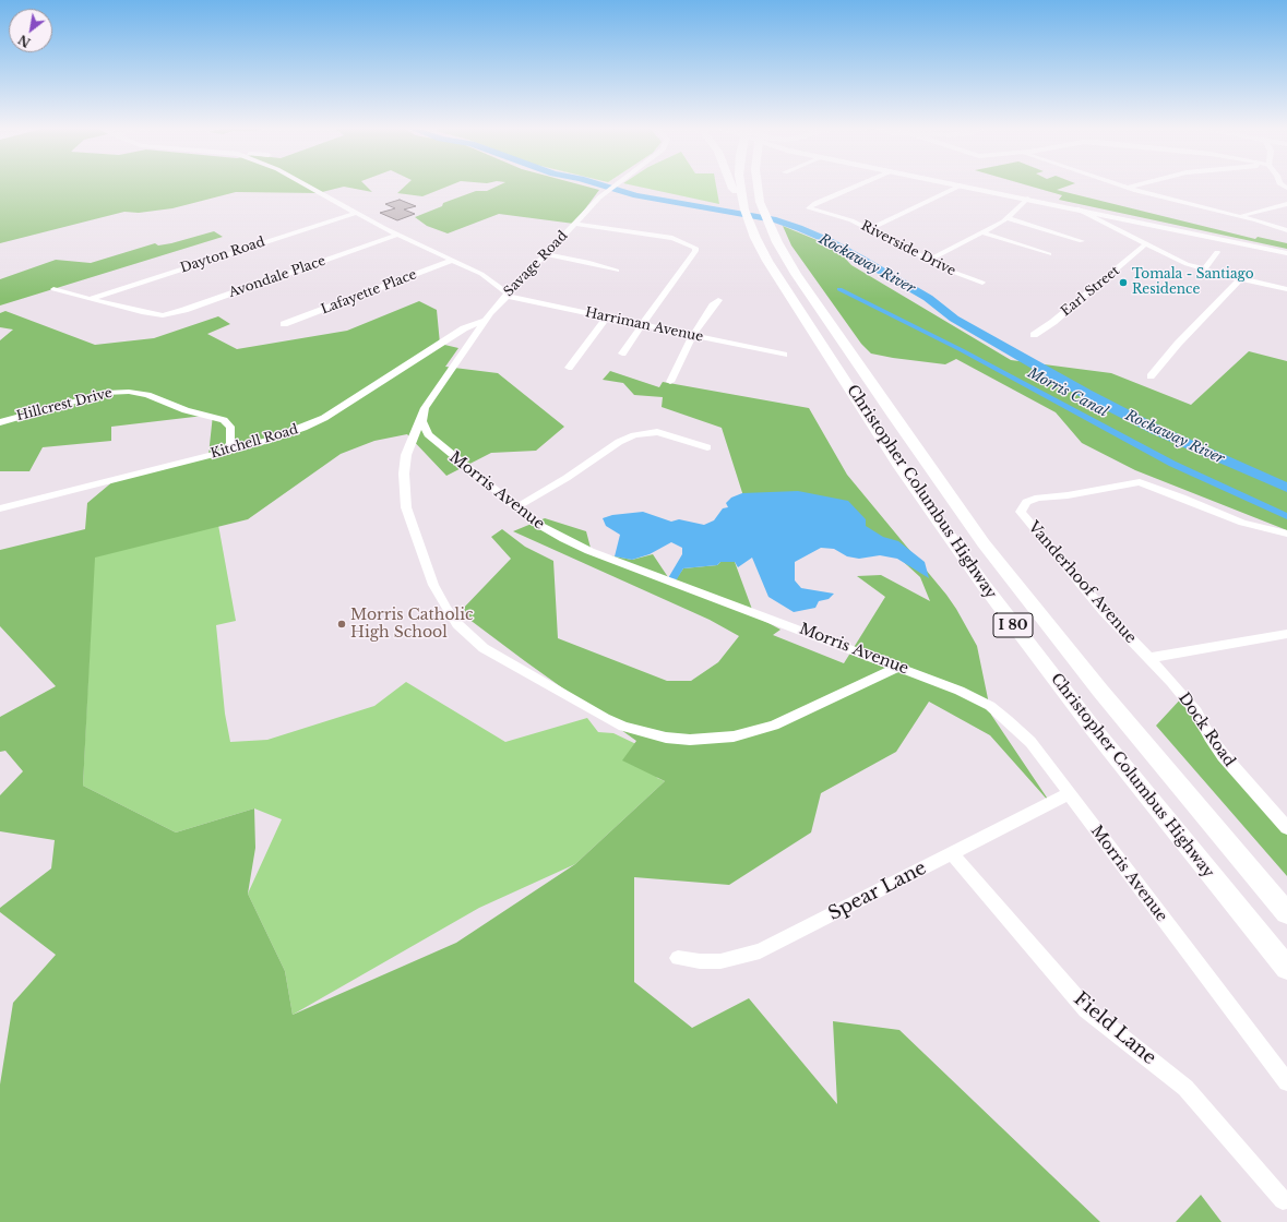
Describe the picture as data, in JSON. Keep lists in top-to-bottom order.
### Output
{
  "streets": {
    "highway": ["Christopher Columbus Highway", "I 80"],
    "street": [
      "Riverside Drive",
      "Dayton Road",
      "Savage Road",
      "Avondale Place",
      "Earl Street",
      "Lafayette Place",
      "Harriman Avenue",
      "Hillcrest Drive",
      "Kitchell Road",
      "Morris Avenue",
      "Vanderhoof Avenue",
      "Dock Road",
      "Spear Lane",
      "Field Lane"
    ]
  },
  "crossings": [
    ["Dayton Road", "Avondale Place"],
    ["Savage Road", "Harriman Avenue"],
    ["Savage Road", "Kitchell Road"],
    ["Hillcrest Drive", "Kitchell Road"],
    ["Morris Avenue", "Spear Lane"],
    ["Vanderhoof Avenue", "Dock Road"],
    ["Spear Lane", "Field Lane"]
  ],
  "water": ["Rockaway River", "Morris Canal"],
  "places": ["Tomala - Santiago Residence", "Morris Catholic High School"],
  "north": "bottom left"
}
